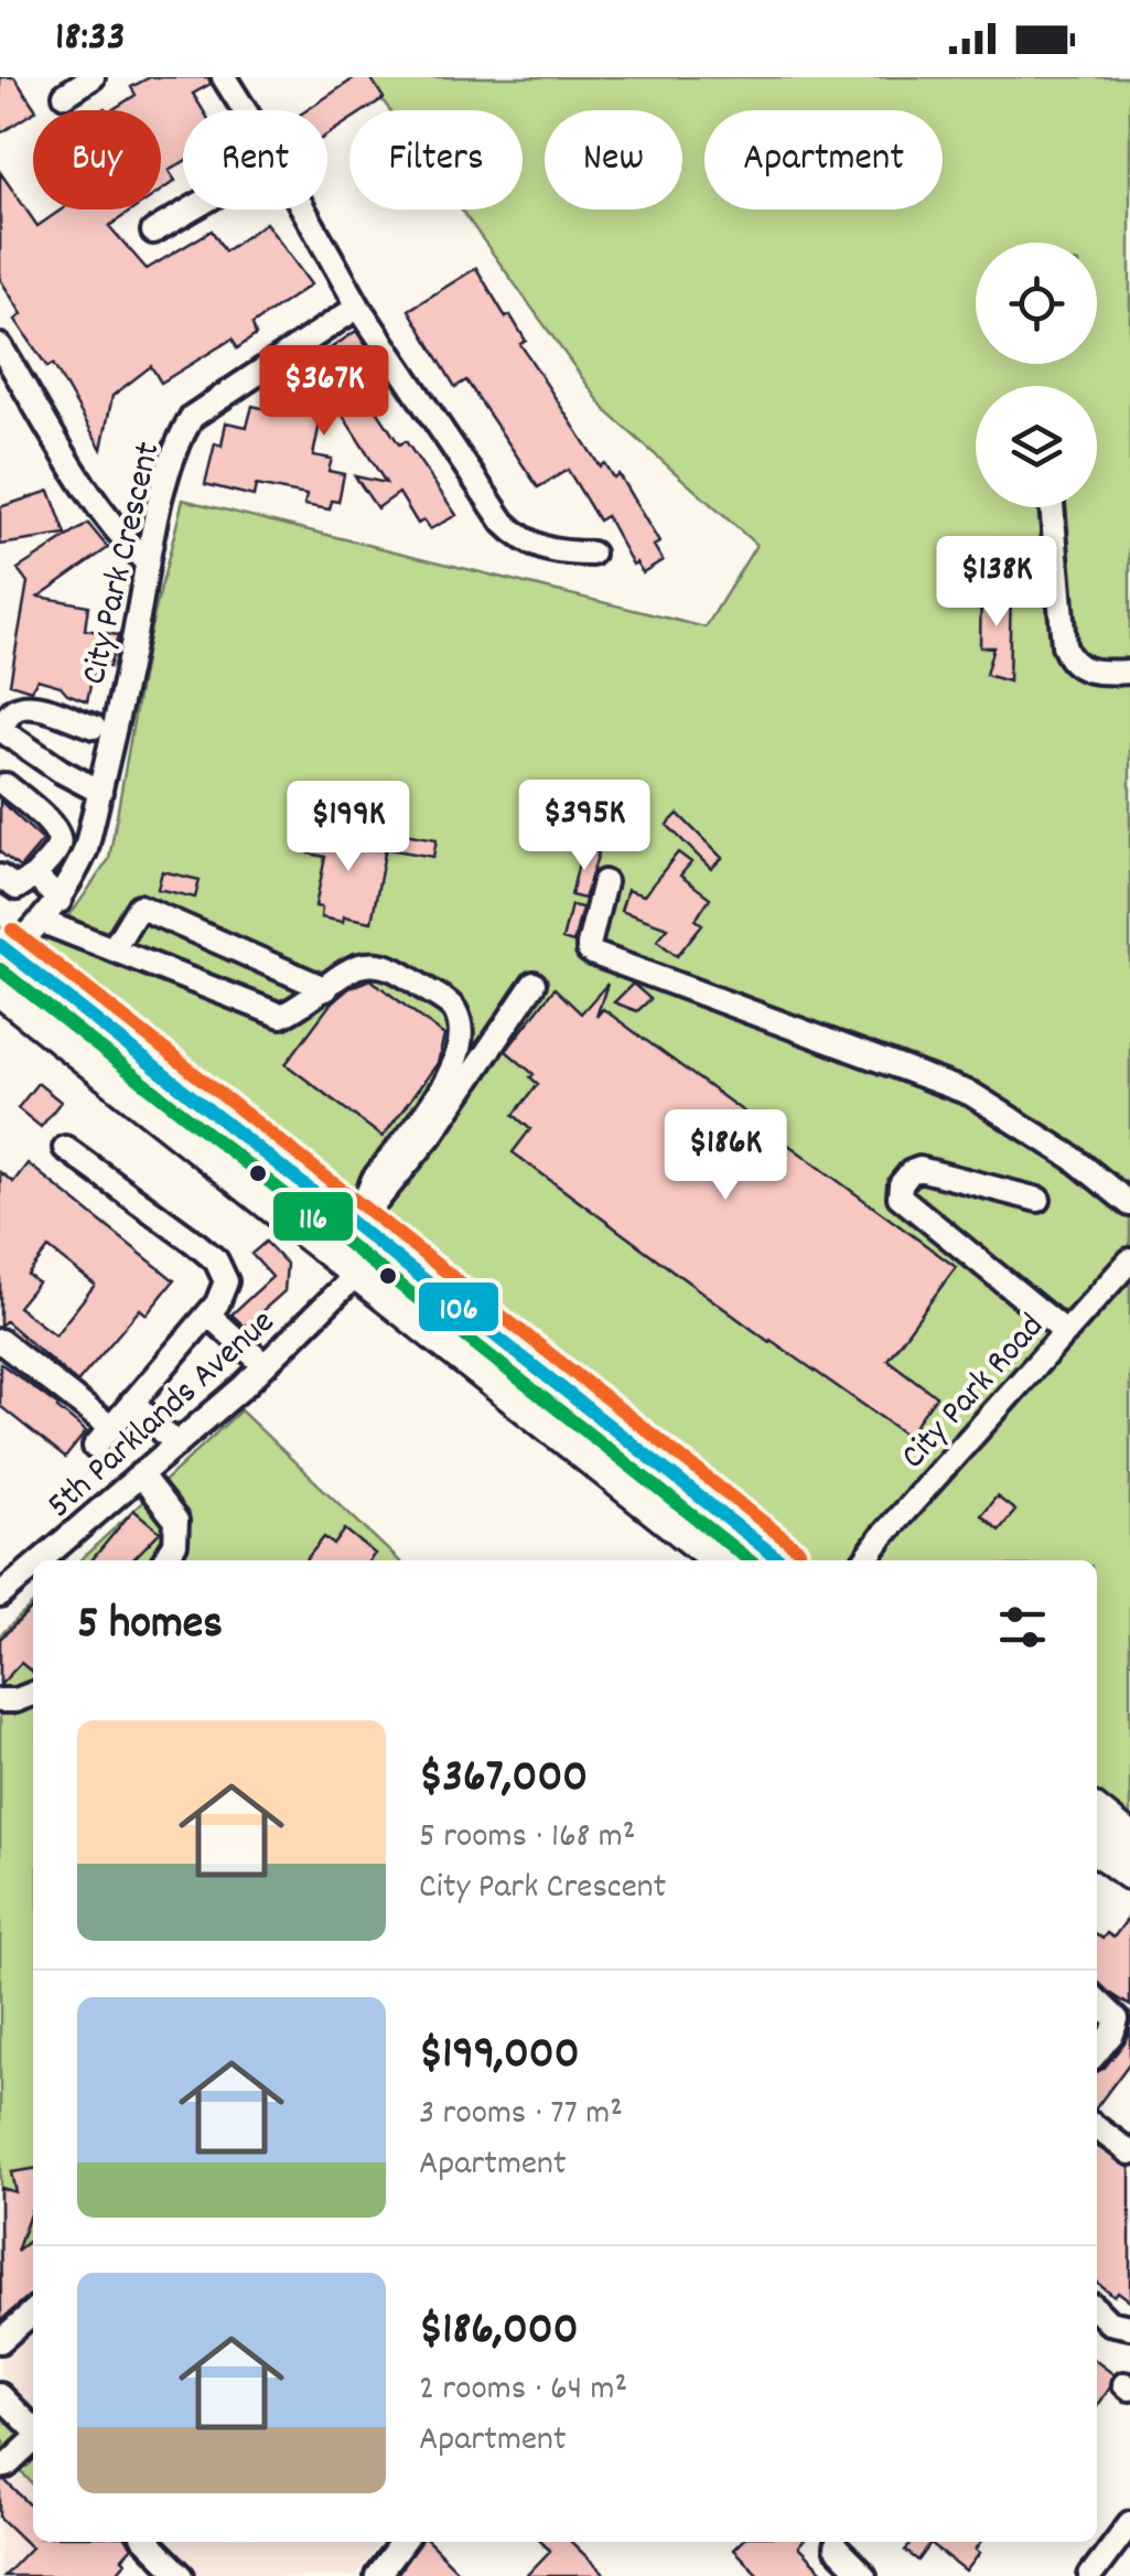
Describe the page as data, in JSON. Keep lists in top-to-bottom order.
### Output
{
  "streets": {
    "street": ["City Park Crescent", "City Park Road", "5th Parklands Avenue"]
  },
  "lines": ["transit line 106", "transit line 116"],
  "page": {
    "status": "18:33",
    "chip": [
      "Buy",
      "Rent",
      "Filters",
      "New",
      "Apartment"
    ],
    "price": [
      "$367K",
      "$138K",
      "$395K",
      "$199K",
      "$186K"
    ],
    "heading": "5 homes",
    "list": [
      {
        "name": "$367,000",
        "note": "5 rooms · 168 m² · City Park Crescent"
      },
      {
        "name": "$199,000",
        "note": "3 rooms · 77 m² · Apartment"
      },
      {
        "name": "$186,000",
        "note": "2 rooms · 64 m² · Apartment"
      }
    ]
  }
}
